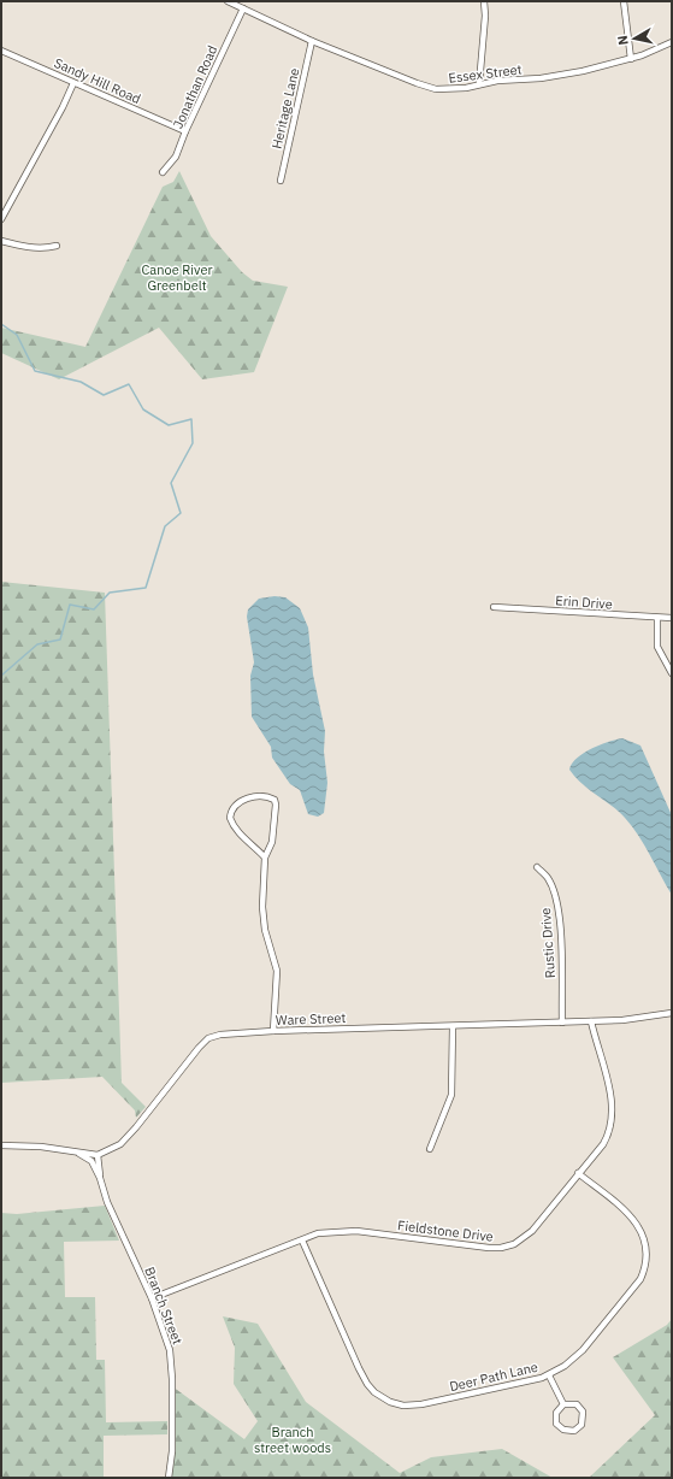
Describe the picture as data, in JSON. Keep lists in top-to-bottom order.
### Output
{
  "streets": {
    "street": [
      "Essex Street",
      "Sandy Hill Road",
      "Jonathan Road",
      "Heritage Lane",
      "Erin Drive",
      "Rustic Drive",
      "Ware Street",
      "Fieldstone Drive",
      "Branch Street",
      "Deer Path Lane"
    ]
  },
  "crossings": [
    ["Essex Street", "Jonathan Road"],
    ["Essex Street", "Heritage Lane"],
    ["Sandy Hill Road", "Jonathan Road"],
    ["Rustic Drive", "Ware Street"],
    ["Ware Street", "Fieldstone Drive"],
    ["Ware Street", "Branch Street"],
    ["Fieldstone Drive", "Branch Street"],
    ["Fieldstone Drive", "Deer Path Lane"]
  ],
  "parks": ["Canoe River Greenbelt", "Branch street woods"],
  "north": "left"
}
